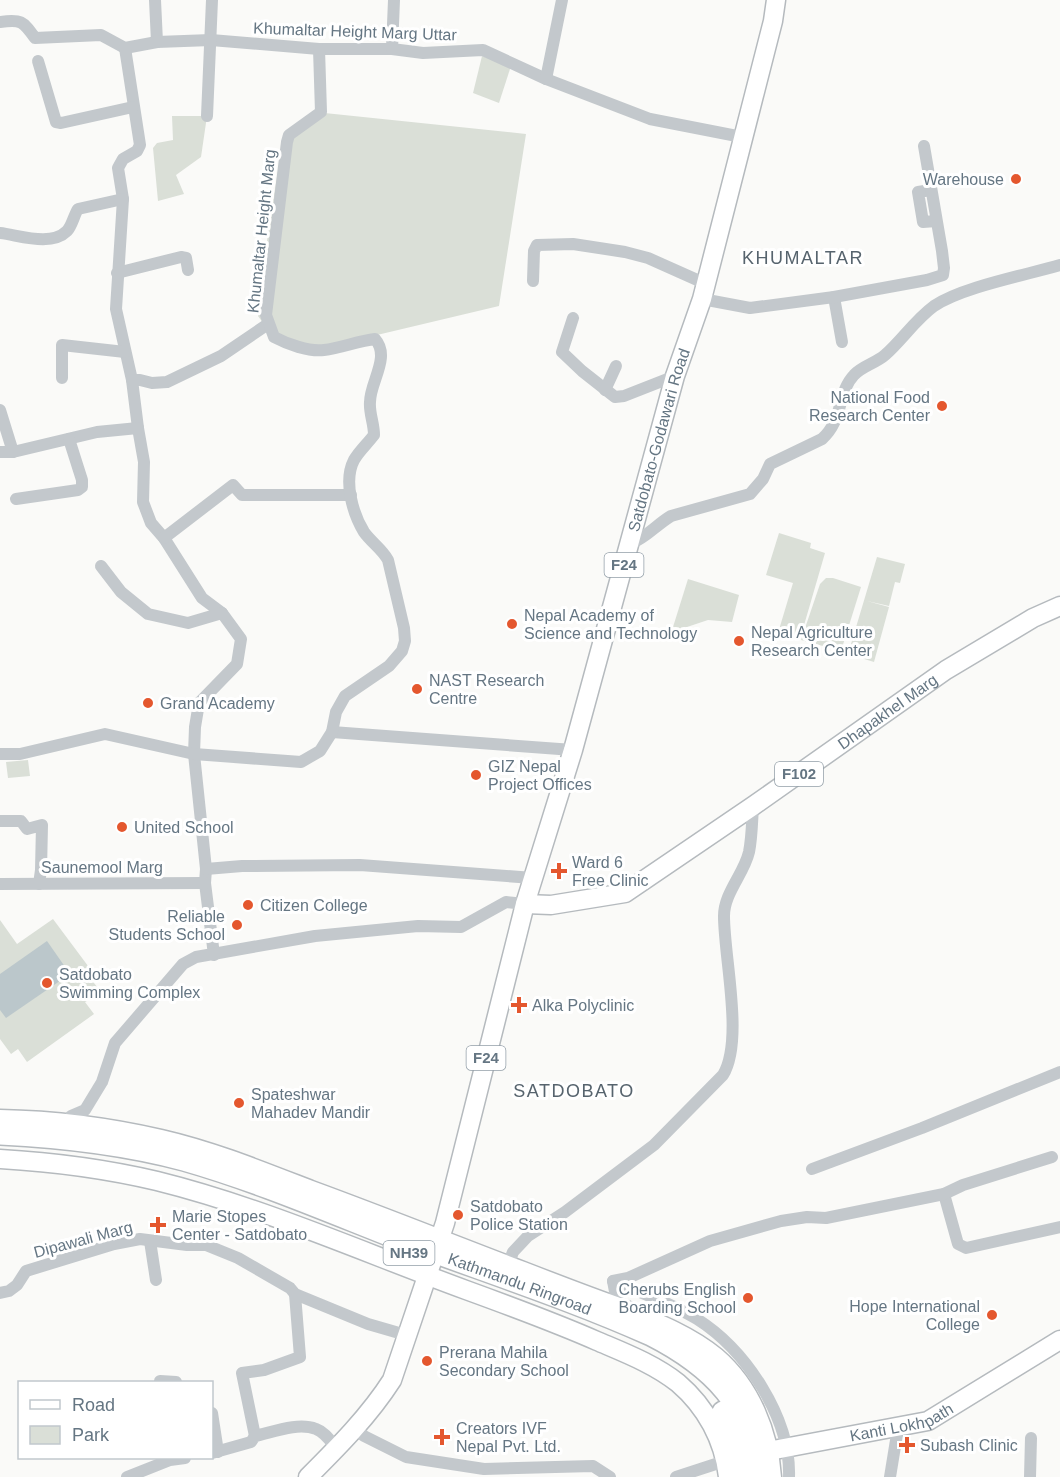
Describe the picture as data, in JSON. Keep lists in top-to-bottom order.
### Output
{
  "streets": {
    "highway": ["NH39", "Kathmandu Ringroad"],
    "main road": [
      "Satdobato-Godawari Road",
      "F24",
      "Dhapakhel Marg",
      "F102",
      "Kanti Lokhpath"
    ],
    "street": [
      "Khumaltar Height Marg Uttar",
      "Khumaltar Height Marg",
      "Saunemool Marg",
      "Dipawali Marg"
    ]
  },
  "crossings": [
    ["Khumaltar Height Marg Uttar", "Khumaltar Height Marg"],
    ["Khumaltar Height Marg Uttar", "Satdobato-Godawari Road"],
    ["Satdobato-Godawari Road", "F24"],
    ["F24", "Dhapakhel Marg"],
    ["F24", "Kathmandu Ringroad"],
    ["Kathmandu Ringroad", "Kanti Lokhpath"]
  ],
  "districts": ["KHUMALTAR", "SATDOBATO"],
  "places": {
    "other": [
      "Warehouse",
      "National Food Research Center",
      "Nepal Academy of Science and Technology",
      "Nepal Agriculture Research Center",
      "NAST Research Centre",
      "Grand Academy",
      "GIZ Nepal Project Offices",
      "United School",
      "Citizen College",
      "Reliable Students School",
      "Satdobato Swimming Complex",
      "Spateshwar Mahadev Mandir",
      "Satdobato Police Station",
      "Cherubs English Boarding School",
      "Hope International College",
      "Prerana Mahila Secondary School"
    ],
    "health": [
      "Ward 6 Free Clinic",
      "Alka Polyclinic",
      "Marie Stopes Center - Satdobato",
      "Creators IVF Nepal Pvt. Ltd.",
      "Subash Clinic"
    ]
  },
  "legend": ["Road", "Park"]
}
